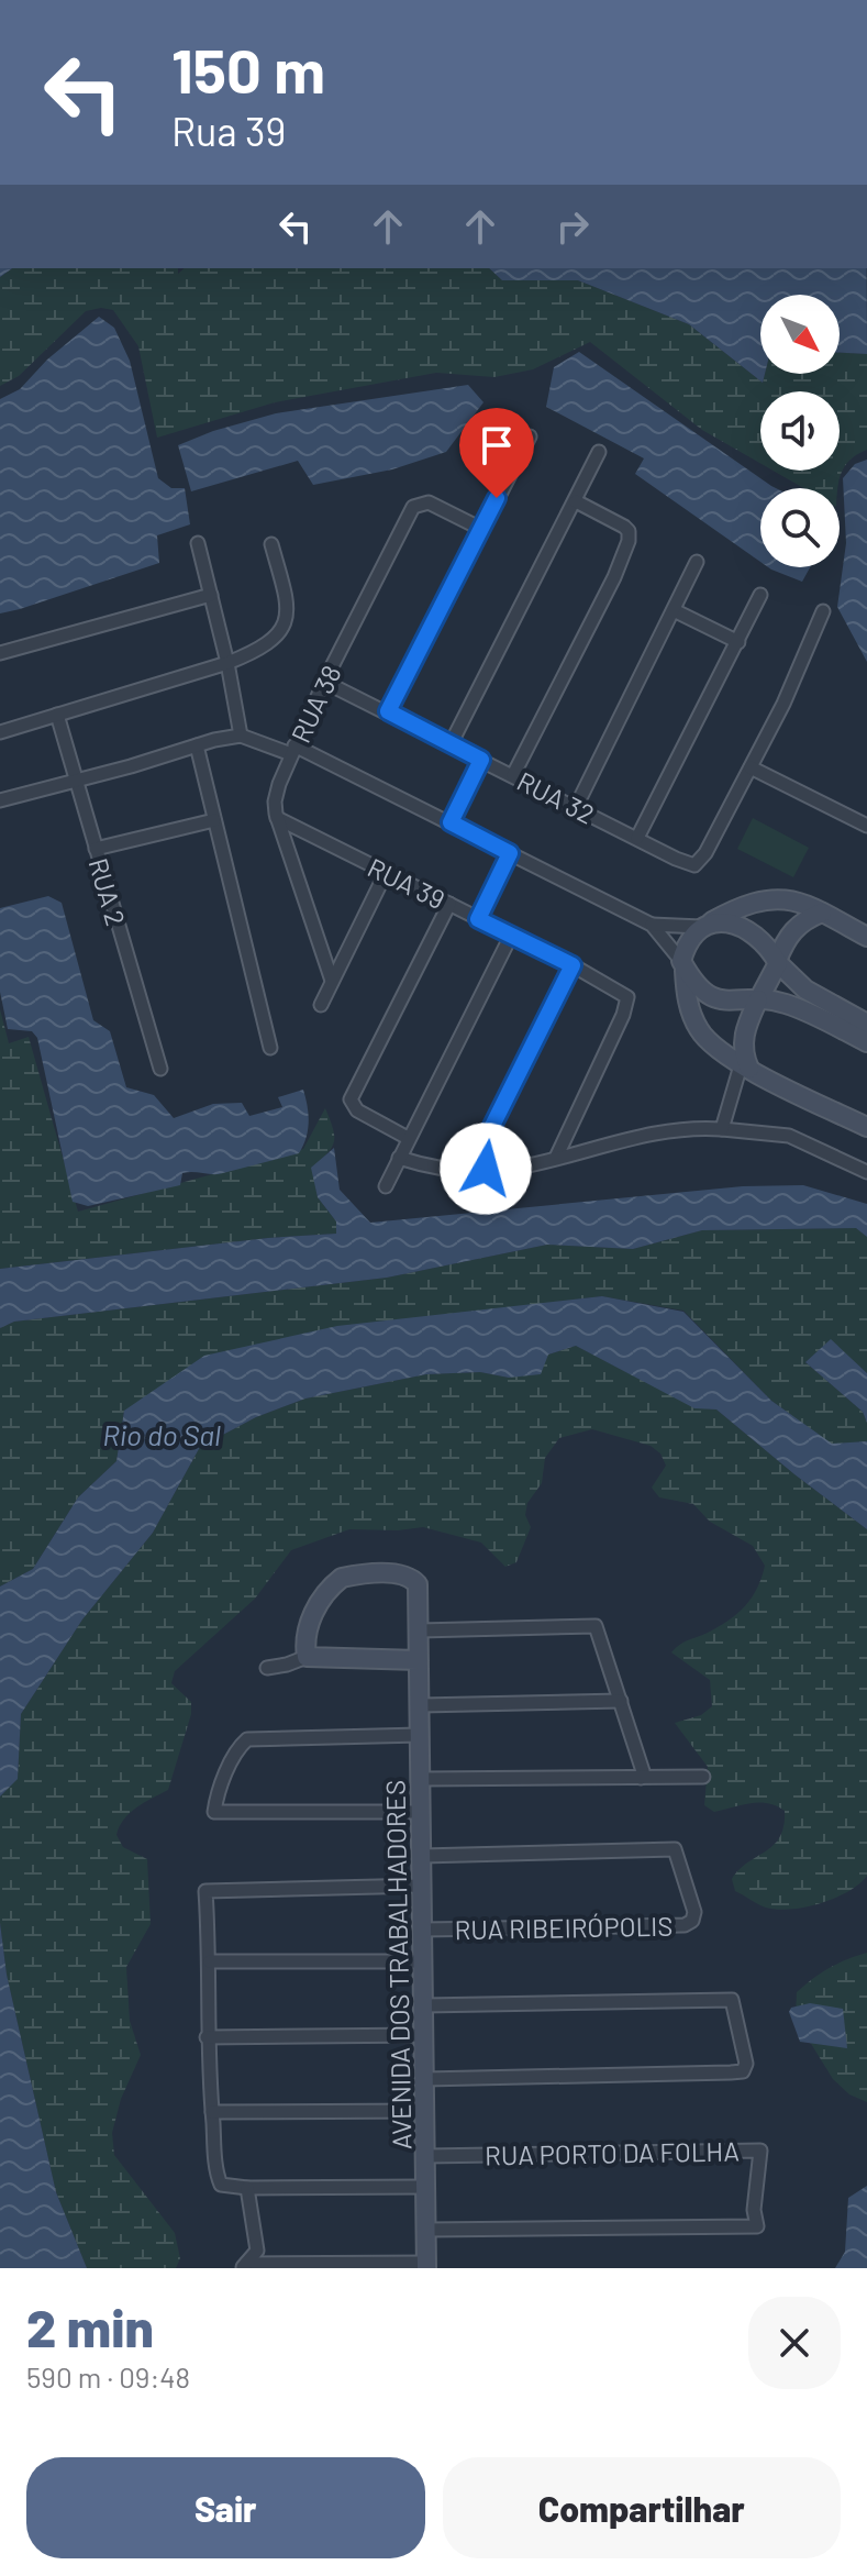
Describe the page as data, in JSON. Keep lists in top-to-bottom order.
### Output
{
  "streets": {
    "street": [
      "RUA 38",
      "RUA 32",
      "RUA 39",
      "RUA 2",
      "RUA RIBEIRÓPOLIS",
      "AVENIDA DOS TRABALHADORES",
      "RUA PORTO DA FOLHA"
    ]
  },
  "crossings": [
    ["RUA 38", "RUA 32"],
    ["RUA 38", "RUA 39"],
    ["RUA RIBEIRÓPOLIS", "AVENIDA DOS TRABALHADORES"],
    ["AVENIDA DOS TRABALHADORES", "RUA PORTO DA FOLHA"]
  ],
  "water": ["Rio do Sal"],
  "north": "bottom right",
  "page": {
    "turn": ["150 m", "Rua 39"],
    "heading": ["2 min", "590 m · 09:48"],
    "buttons": ["Sair", "Compartilhar"]
  }
}
